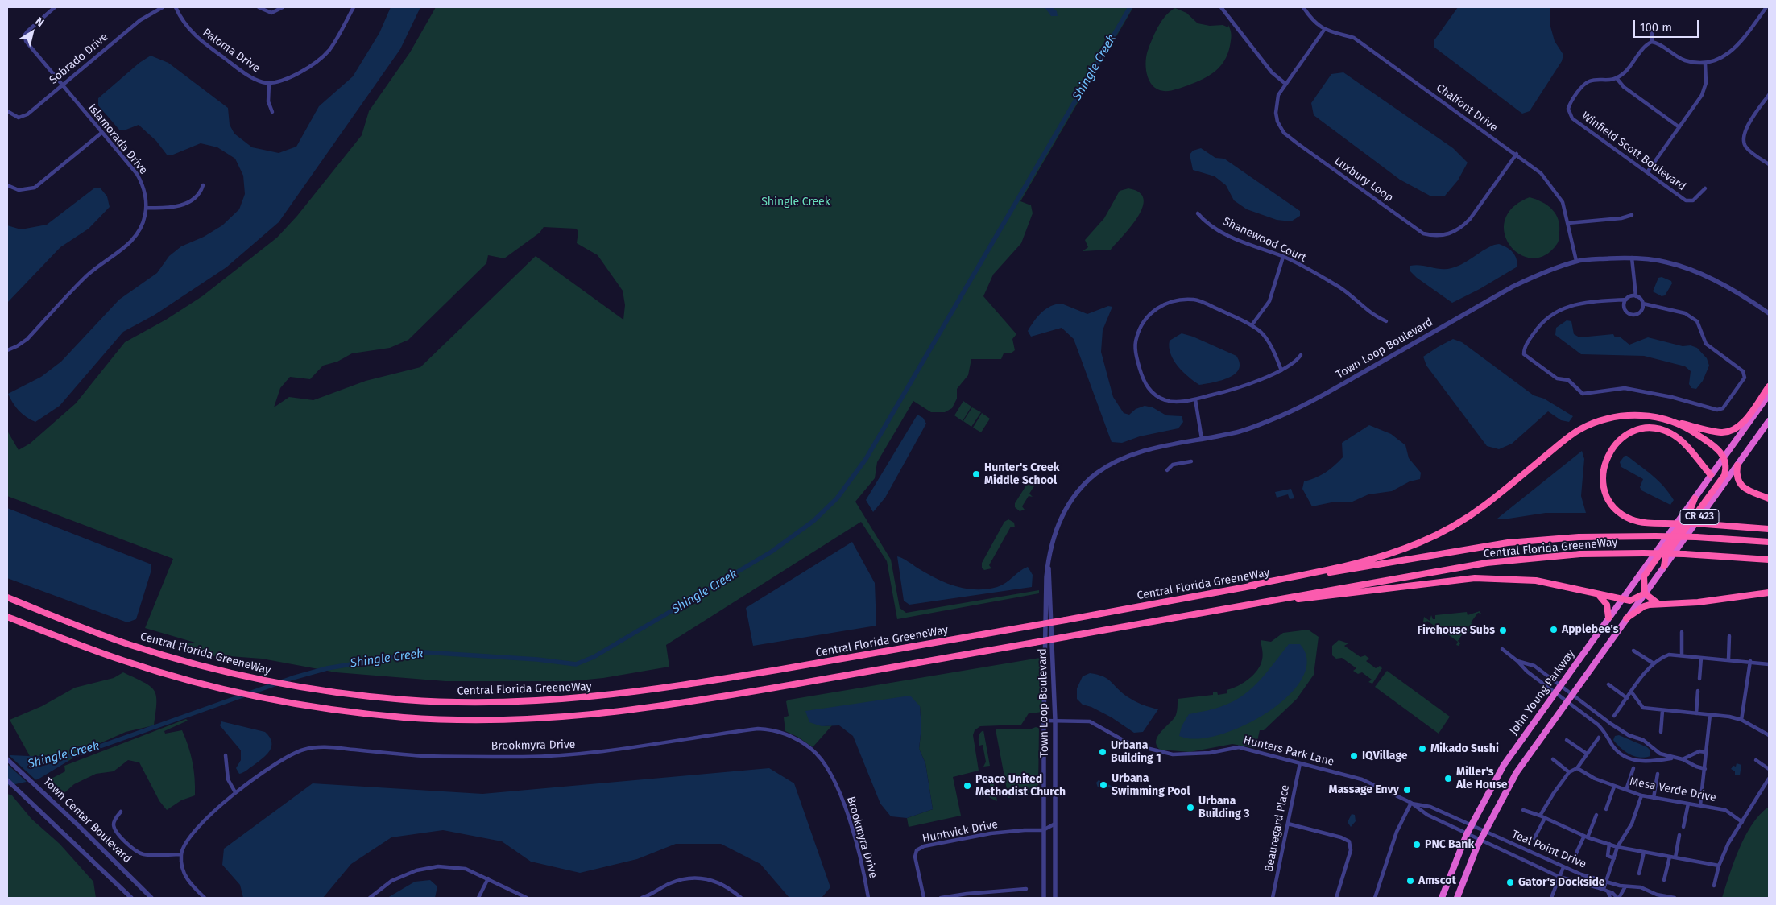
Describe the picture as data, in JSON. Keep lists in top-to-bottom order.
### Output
{
  "streets": {
    "highway": ["CR 423", "Central Florida GreeneWay", "John Young Parkway"],
    "street": [
      "Paloma Drive",
      "Sobrado Drive",
      "Chalfont Drive",
      "Islamorada Drive",
      "Winfield Scott Boulevard",
      "Luxbury Loop",
      "Shanewood Court",
      "Town Loop Boulevard",
      "Brookmyra Drive",
      "Hunters Park Lane",
      "Mesa Verde Drive",
      "Town Center Boulevard",
      "Beauregard Place",
      "Huntwick Drive",
      "Teal Point Drive"
    ]
  },
  "crossings": [
    ["Sobrado Drive", "Islamorada Drive"],
    ["Chalfont Drive", "Luxbury Loop"],
    ["Chalfont Drive", "Town Loop Boulevard"],
    ["Town Loop Boulevard", "Hunters Park Lane"],
    ["Town Loop Boulevard", "Huntwick Drive"],
    ["CR 423", "Hunters Park Lane"],
    ["CR 423", "Teal Point Drive"],
    ["John Young Parkway", "Hunters Park Lane"],
    ["Hunters Park Lane", "Beauregard Place"],
    ["Hunters Park Lane", "Teal Point Drive"]
  ],
  "water": ["Shingle Creek"],
  "parks": ["Shingle Creek"],
  "places": [
    "Hunter's Creek Middle School",
    "Applebee's",
    "Firehouse Subs",
    "Mikado Sushi",
    "Urbana Building 1",
    "IQVillage",
    "Miller's Ale House",
    "Urbana Swimming Pool",
    "Peace United Methodist Church",
    "Massage Envy",
    "Urbana Building 3",
    "PNC Bank",
    "Amscot",
    "Gator's Dockside"
  ],
  "scale_bar": "100 m",
  "north": "top right"
}
